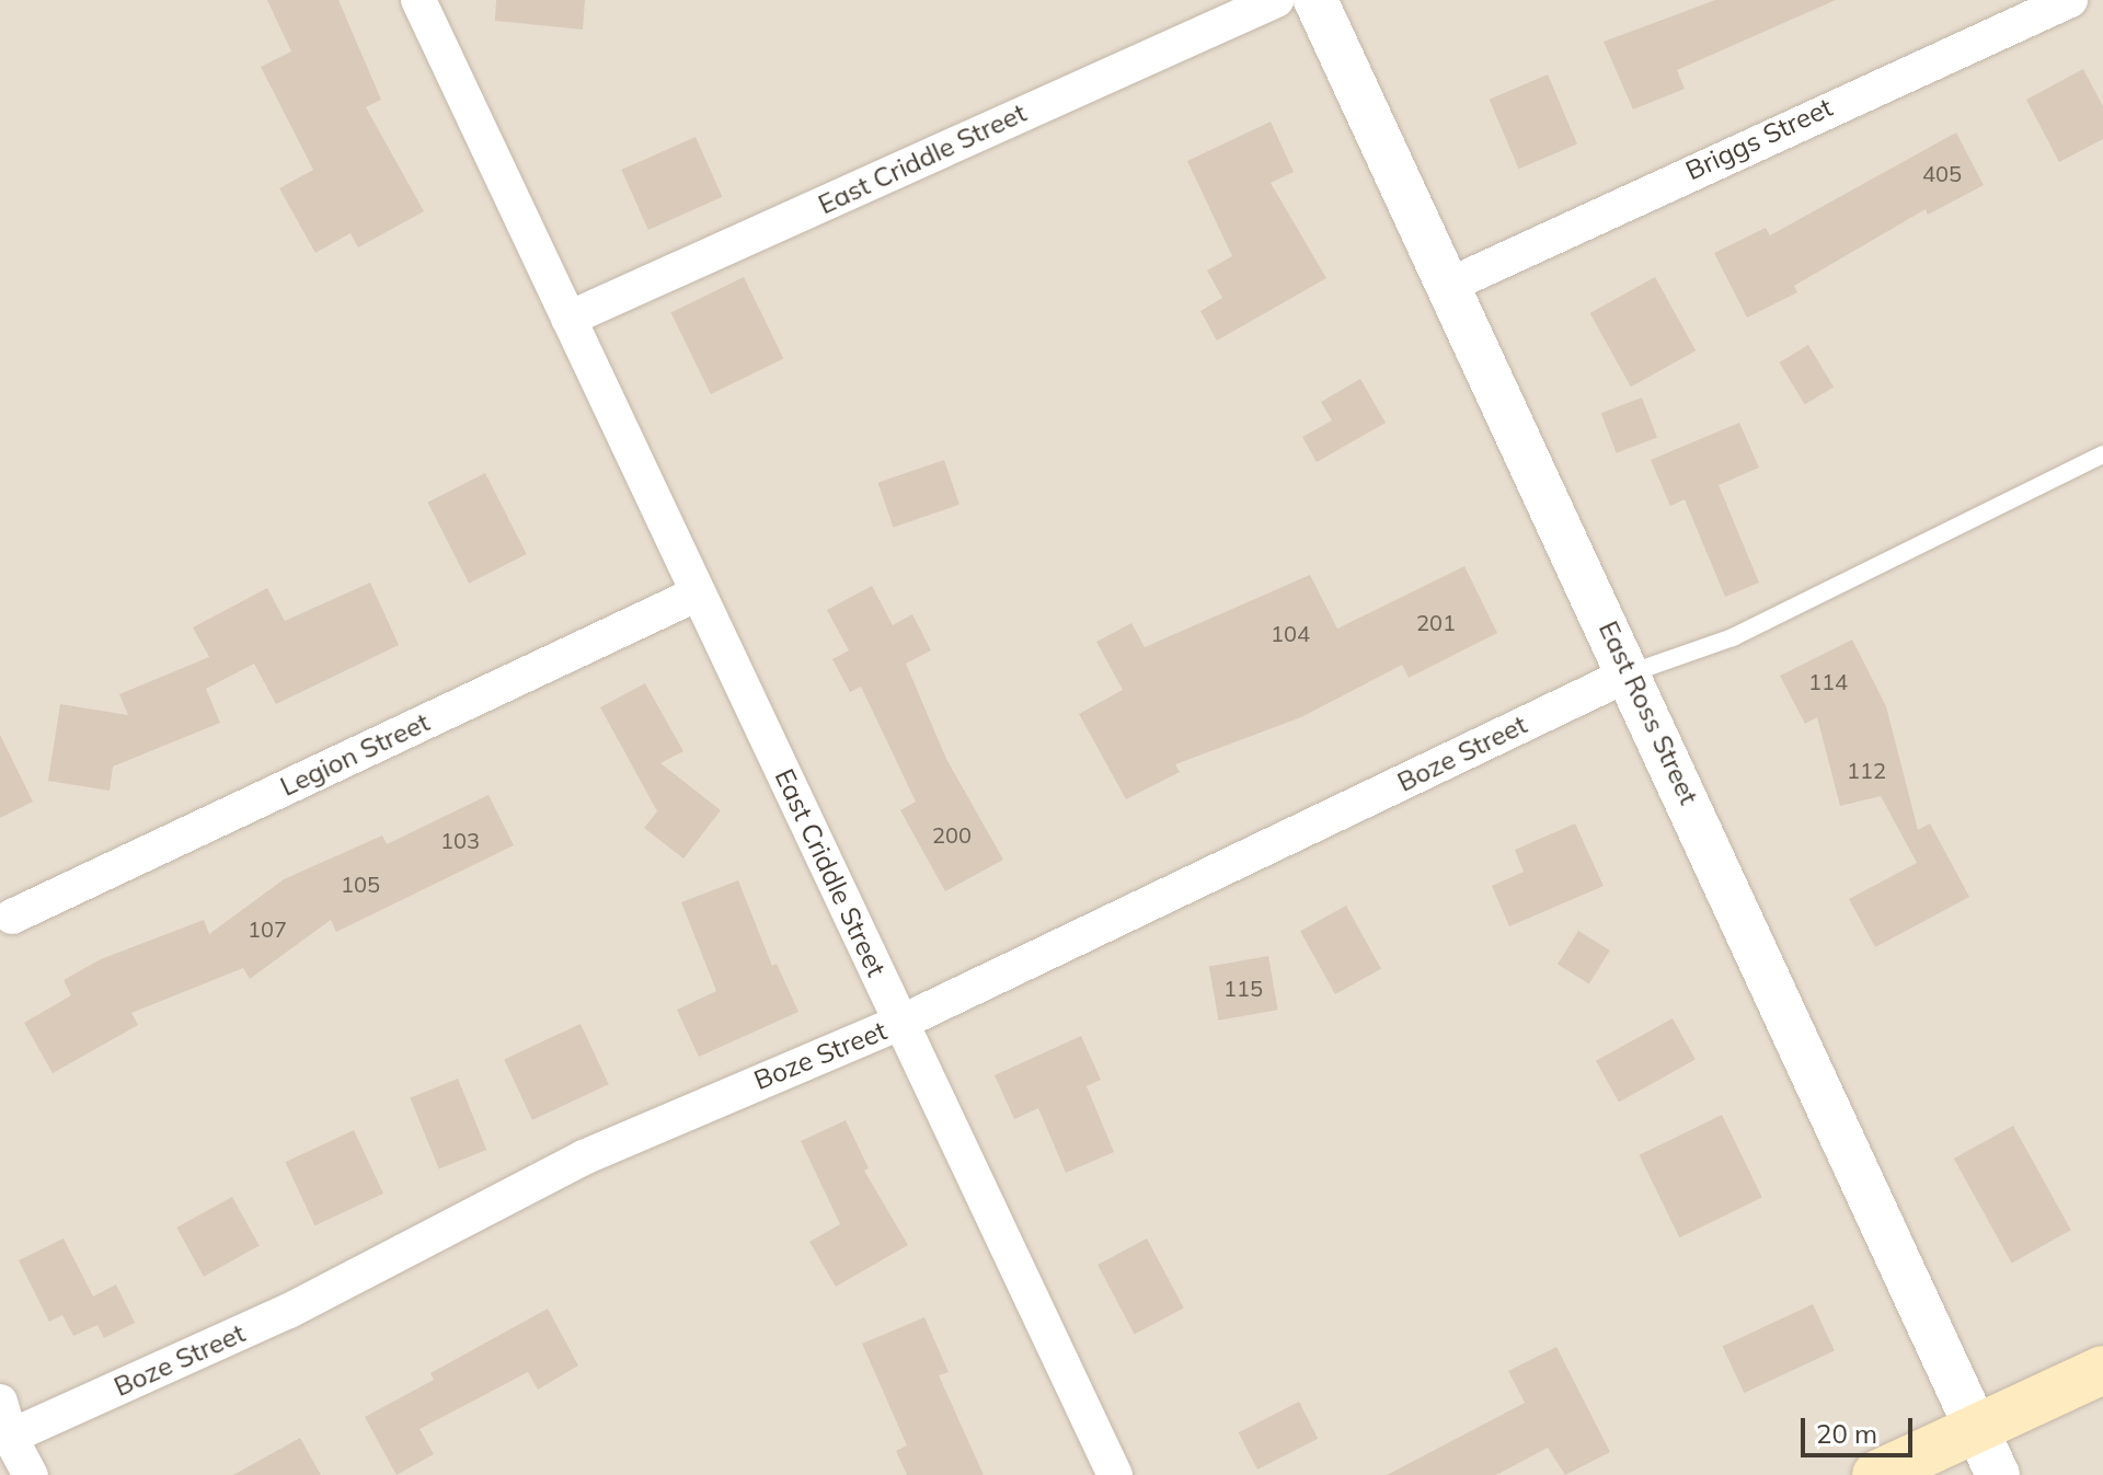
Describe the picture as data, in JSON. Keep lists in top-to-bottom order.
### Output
{
  "streets": {
    "street": [
      "Briggs Street",
      "East Criddle Street",
      "East Ross Street",
      "Boze Street",
      "Legion Street"
    ]
  },
  "crossings": [
    ["Briggs Street", "East Ross Street"],
    ["East Criddle Street", "Boze Street"],
    ["East Criddle Street", "Legion Street"],
    ["East Ross Street", "Boze Street"]
  ],
  "house_numbers": [
    "405",
    "201",
    "104",
    "114",
    "112",
    "200",
    "103",
    "105",
    "107",
    "115"
  ],
  "scale_bar": "20 m"
}
